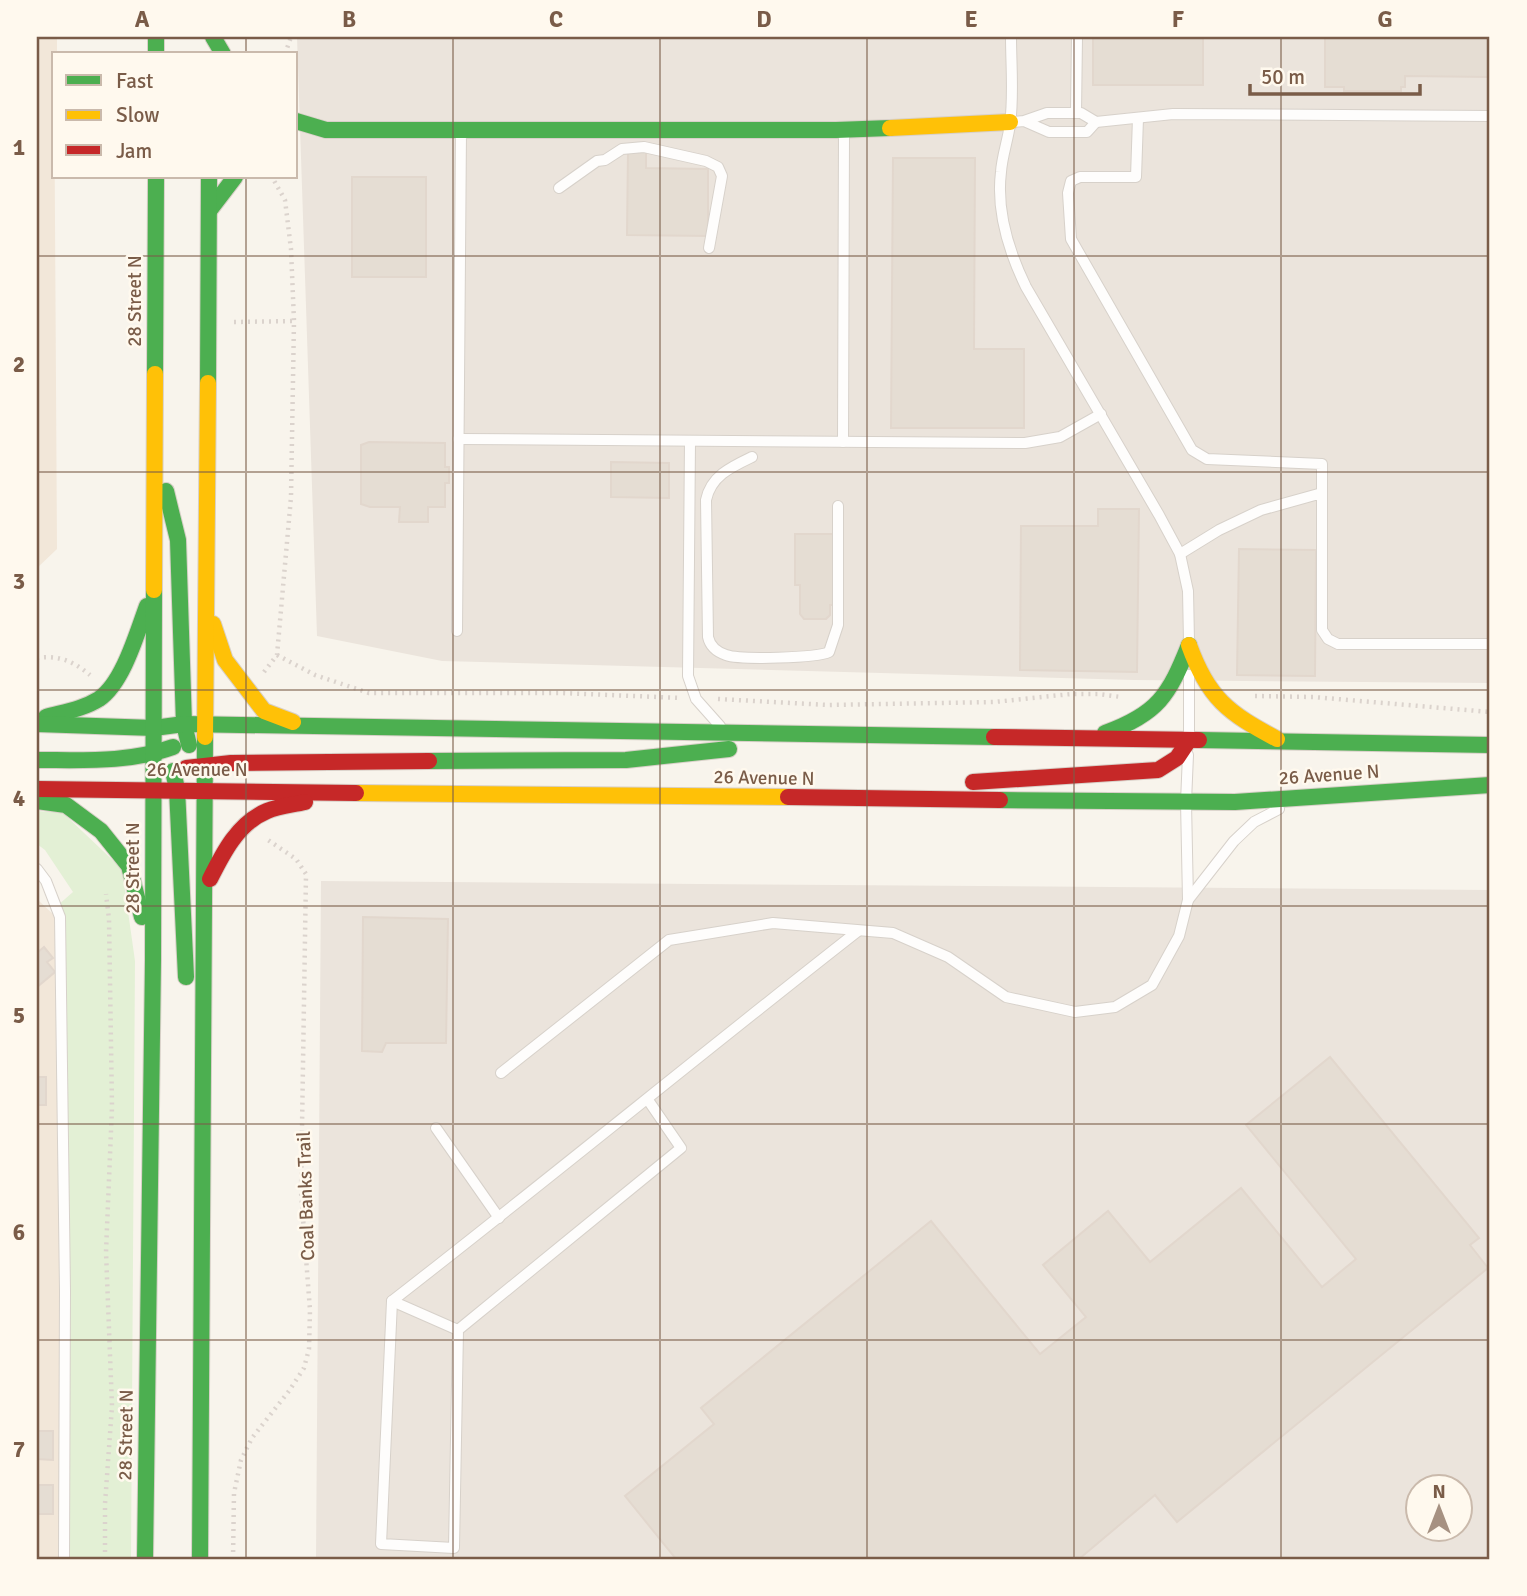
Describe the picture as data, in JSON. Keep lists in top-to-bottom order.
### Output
{
  "streets": {
    "main road": ["28 Street N", "26 Avenue N"],
    "path": ["Coal Banks Trail"]
  },
  "crossings": [
    ["28 Street N", "26 Avenue N"]
  ],
  "legend": ["Fast", "Slow", "Jam"],
  "scale_bar": "50 m",
  "north": "top",
  "grid": {
    "columns": [
      "A",
      "B",
      "C",
      "D",
      "E",
      "F",
      "G"
    ],
    "rows": [
      "1",
      "2",
      "3",
      "4",
      "5",
      "6",
      "7"
    ]
  }
}
